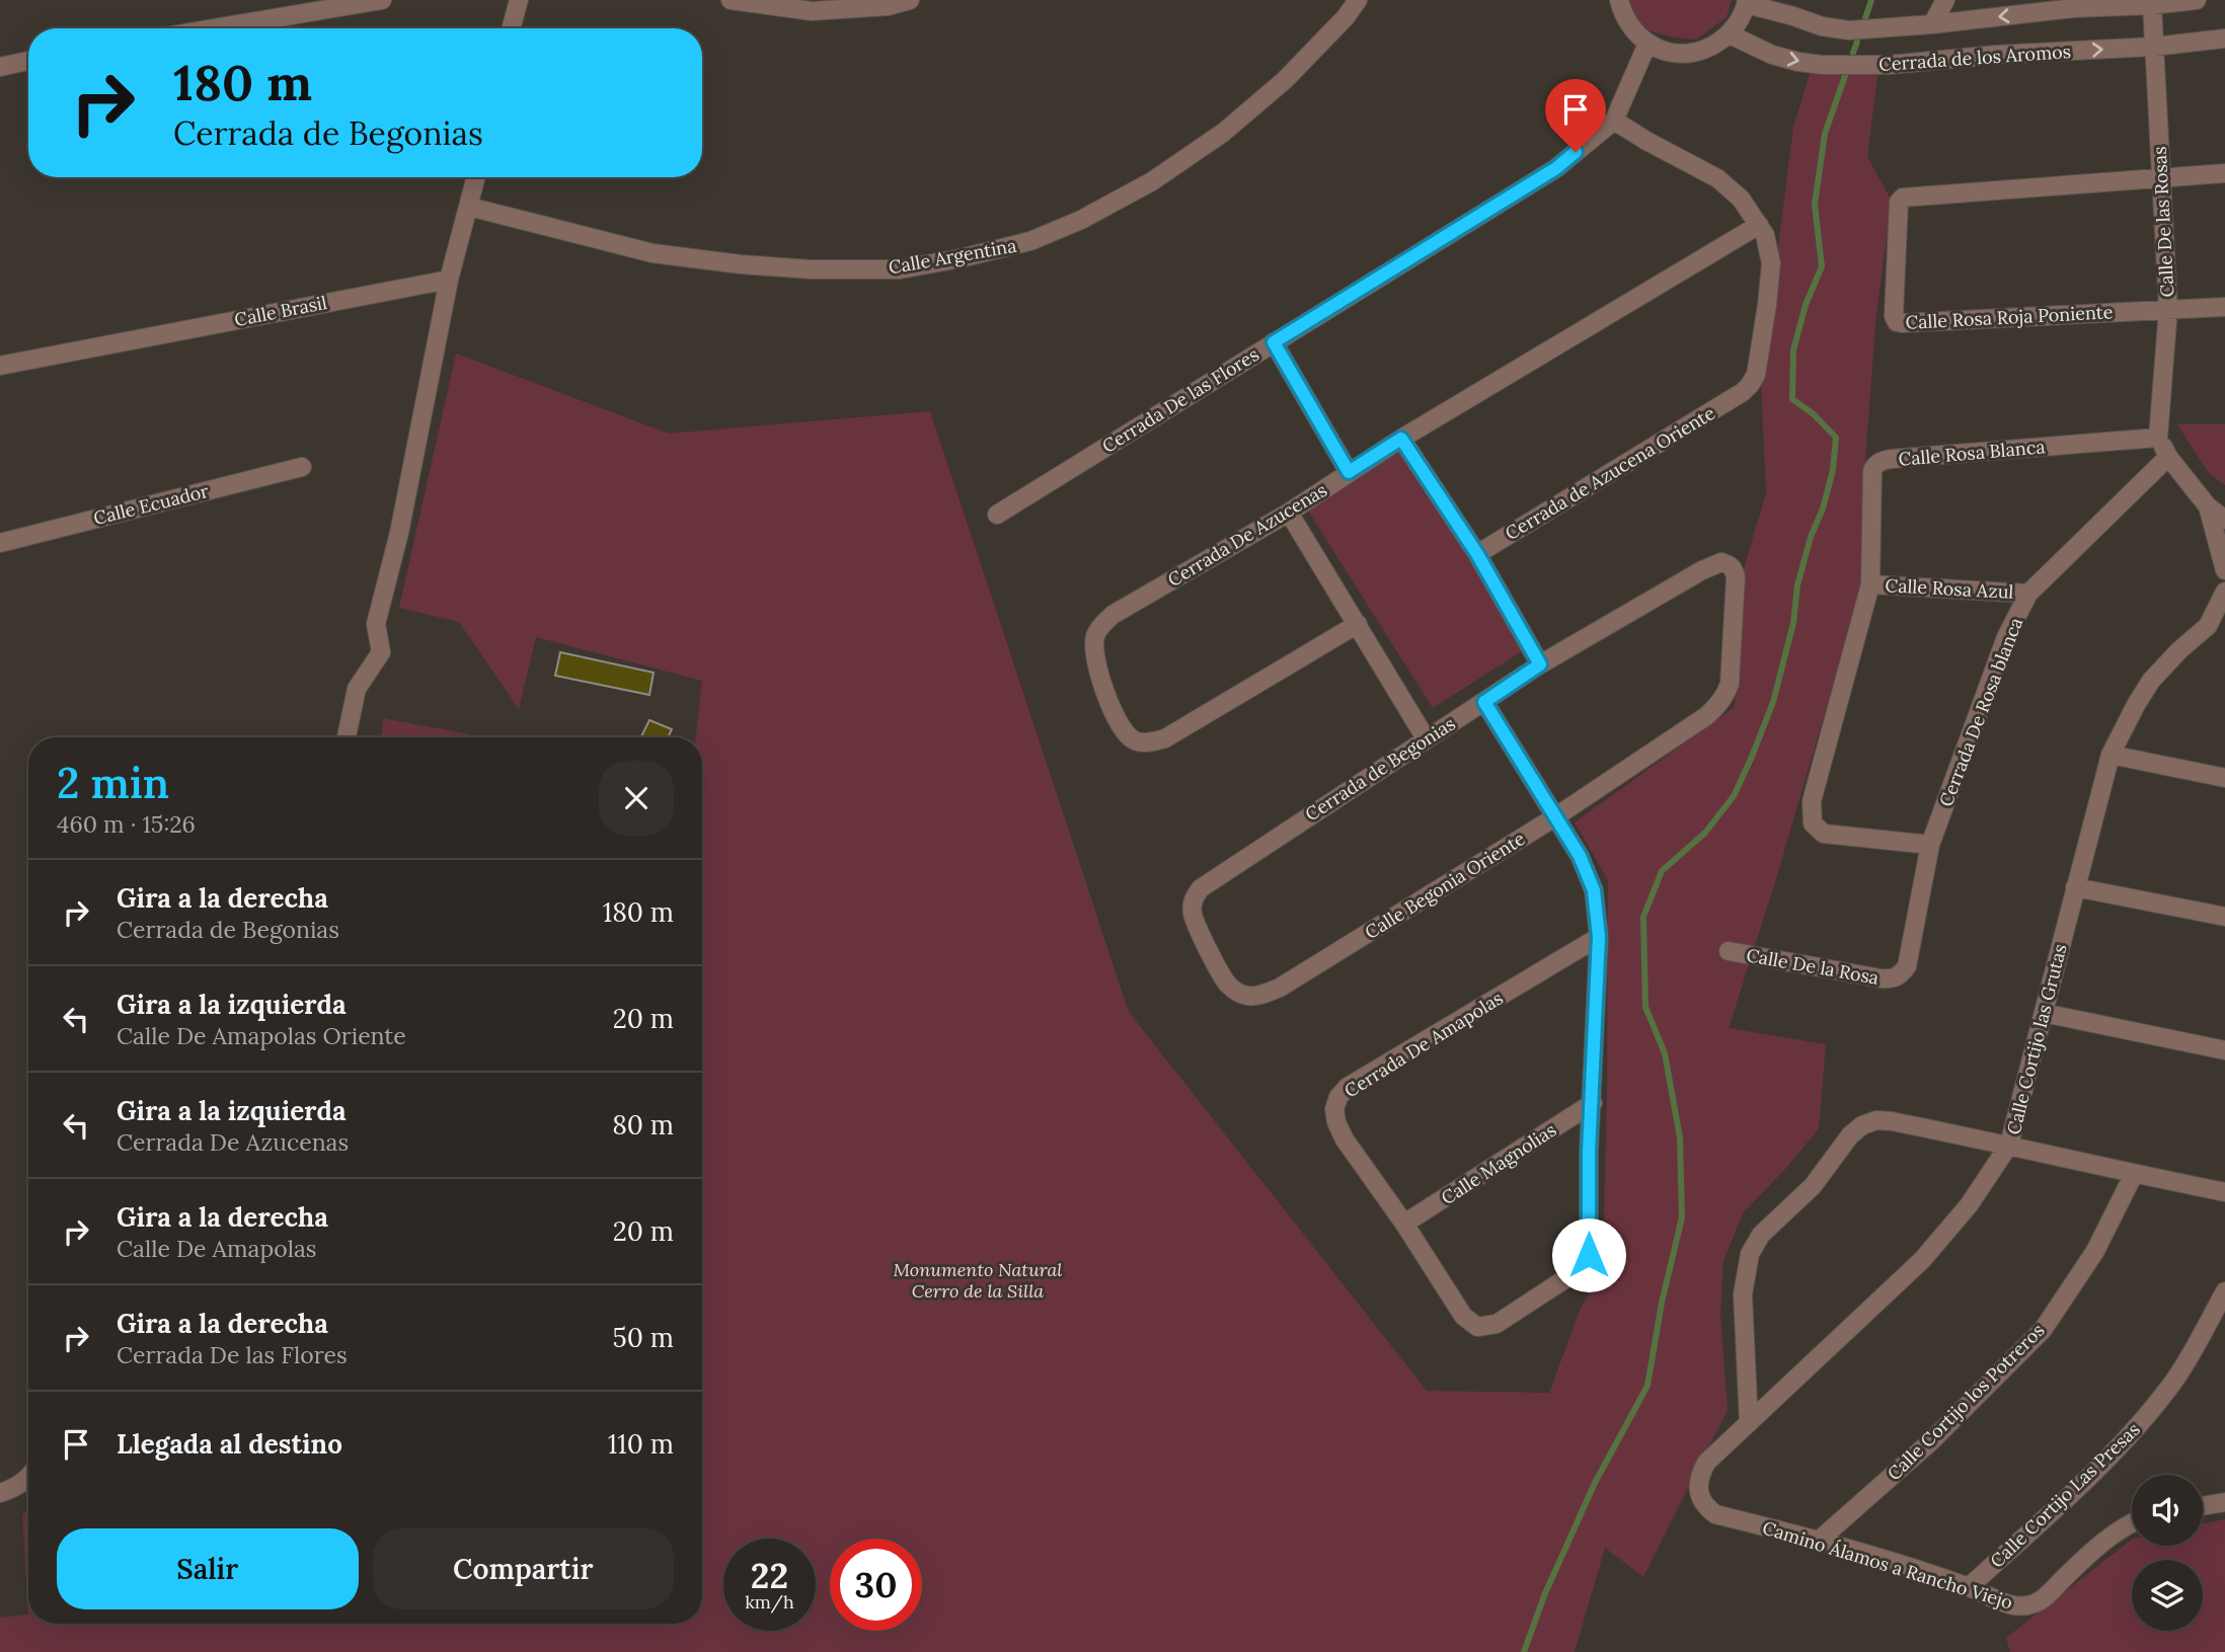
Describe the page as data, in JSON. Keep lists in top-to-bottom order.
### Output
{
  "streets": {
    "street": [
      "Cerrada de los Aromos",
      "Calle De las Rosas",
      "Calle Argentina",
      "Calle Brasil",
      "Calle Rosa Roja Poniente",
      "Cerrada De las Flores",
      "Calle Rosa Blanca",
      "Cerrada de Azucena Oriente",
      "Calle Ecuador",
      "Cerrada De Azucenas",
      "Calle Rosa Azul",
      "Cerrada De Rosa blanca",
      "Cerrada de Begonias",
      "Calle Begonia Oriente",
      "Calle De la Rosa",
      "Calle Cortijo las Grutas",
      "Cerrada De Amapolas",
      "Calle Magnolias",
      "Calle Cortijo los Potreros",
      "Calle Cortijo Las Presas",
      "Camino Álamos a Rancho Viejo"
    ]
  },
  "crossings": [
    ["Cerrada de los Aromos", "Calle De las Rosas"],
    ["Calle De las Rosas", "Calle Rosa Roja Poniente"],
    ["Calle De las Rosas", "Calle Rosa Blanca"],
    ["Calle Rosa Blanca", "Calle Rosa Azul"],
    ["Calle Rosa Blanca", "Cerrada De Rosa blanca"],
    ["Cerrada de Azucena Oriente", "Cerrada De Azucenas"],
    ["Calle Rosa Azul", "Cerrada De Rosa blanca"],
    ["Cerrada De Rosa blanca", "Calle De la Rosa"],
    ["Cerrada de Begonias", "Calle Begonia Oriente"],
    ["Calle Cortijo las Grutas", "Camino Álamos a Rancho Viejo"],
    ["Cerrada De Amapolas", "Calle Magnolias"],
    ["Calle Cortijo los Potreros", "Camino Álamos a Rancho Viejo"],
    ["Calle Cortijo Las Presas", "Camino Álamos a Rancho Viejo"]
  ],
  "parks": ["Monumento Natural Cerro de la Silla"],
  "page": {
    "turn": ["180 m", "Cerrada de Begonias"],
    "heading": ["2 min", "460 m · 15:26"],
    "list": [
      {
        "name": "Gira a la derecha",
        "note": "Cerrada de Begonias",
        "value": "180 m"
      },
      {
        "name": "Gira a la izquierda",
        "note": "Calle De Amapolas Oriente",
        "value": "20 m"
      },
      {
        "name": "Gira a la izquierda",
        "note": "Cerrada De Azucenas",
        "value": "80 m"
      },
      {
        "name": "Gira a la derecha",
        "note": "Calle De Amapolas",
        "value": "20 m"
      },
      {
        "name": "Gira a la derecha",
        "note": "Cerrada De las Flores",
        "value": "50 m"
      },
      {
        "name": "Llegada al destino",
        "value": "110 m"
      }
    ],
    "buttons": ["Salir", "Compartir"],
    "speed": "22 km/h",
    "limit": "30"
  }
}
